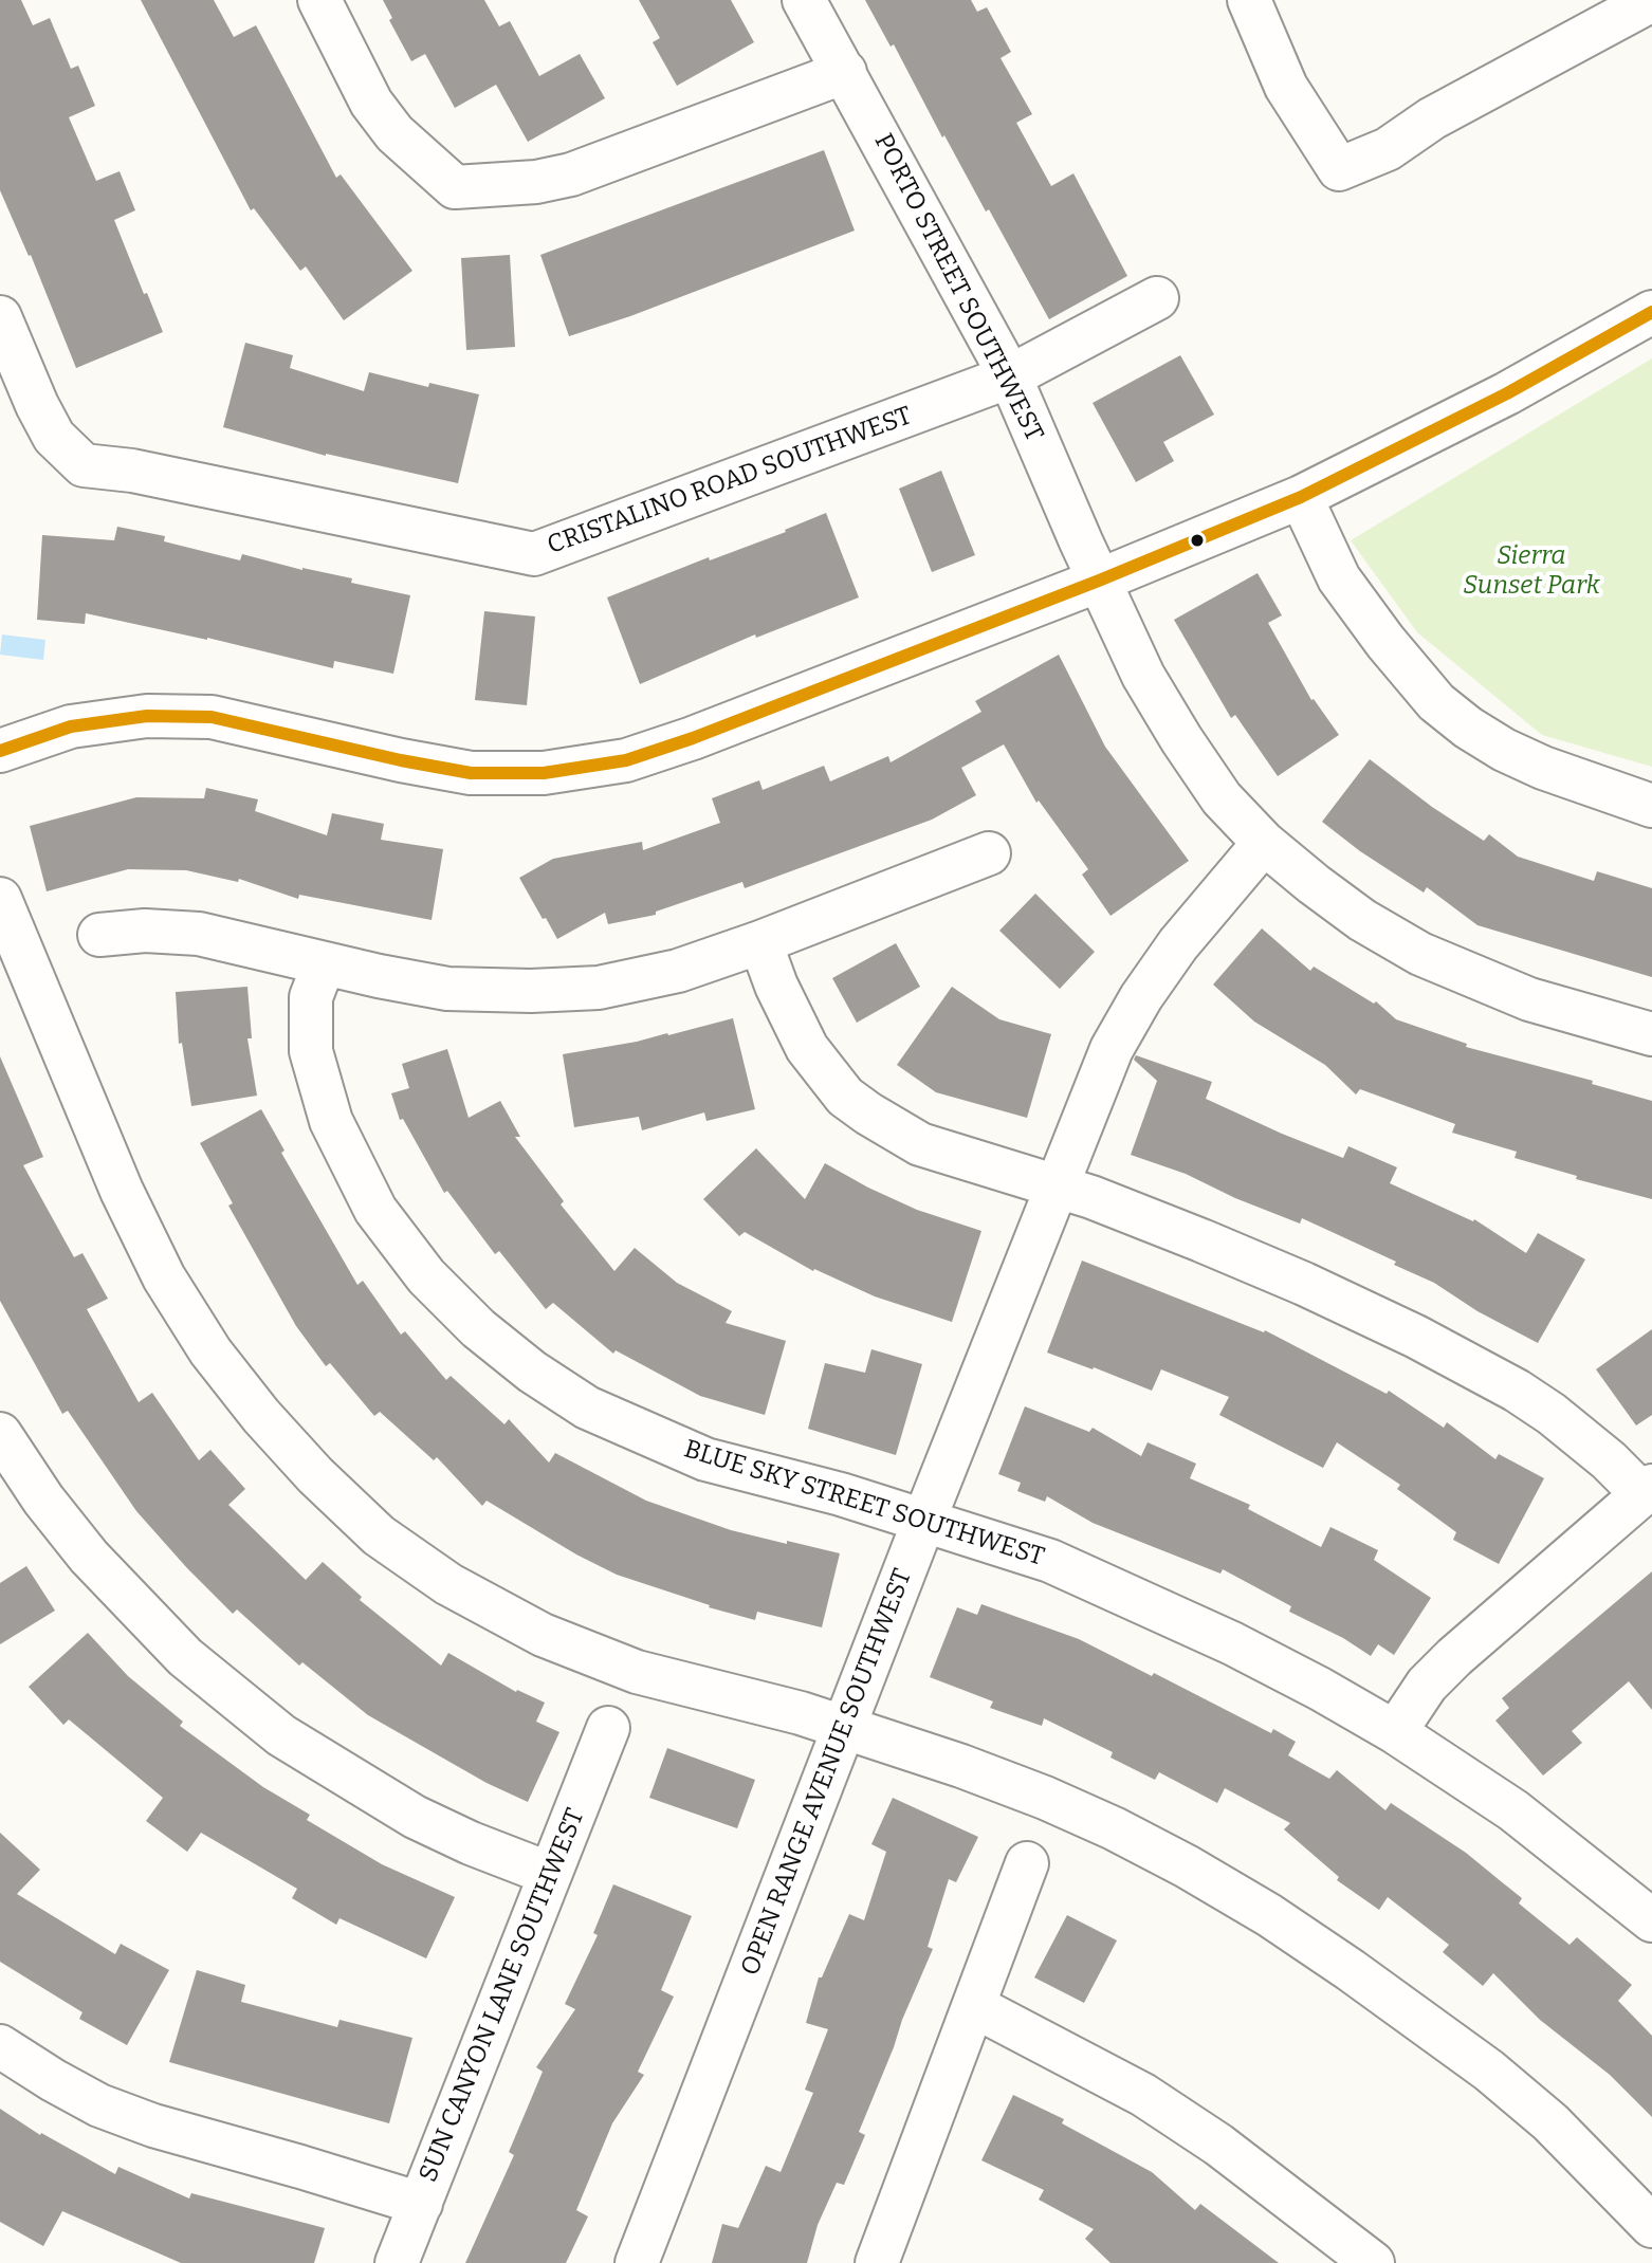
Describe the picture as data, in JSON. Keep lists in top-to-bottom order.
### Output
{
  "streets": {
    "street": [
      "PORTO STREET SOUTHWEST",
      "CRISTALINO ROAD SOUTHWEST",
      "BLUE SKY STREET SOUTHWEST",
      "OPEN RANGE AVENUE SOUTHWEST",
      "SUN CANYON LANE SOUTHWEST"
    ]
  },
  "crossings": [
    ["PORTO STREET SOUTHWEST", "CRISTALINO ROAD SOUTHWEST"],
    ["PORTO STREET SOUTHWEST", "OPEN RANGE AVENUE SOUTHWEST"],
    ["BLUE SKY STREET SOUTHWEST", "OPEN RANGE AVENUE SOUTHWEST"]
  ],
  "parks": ["Sierra Sunset Park"]
}
